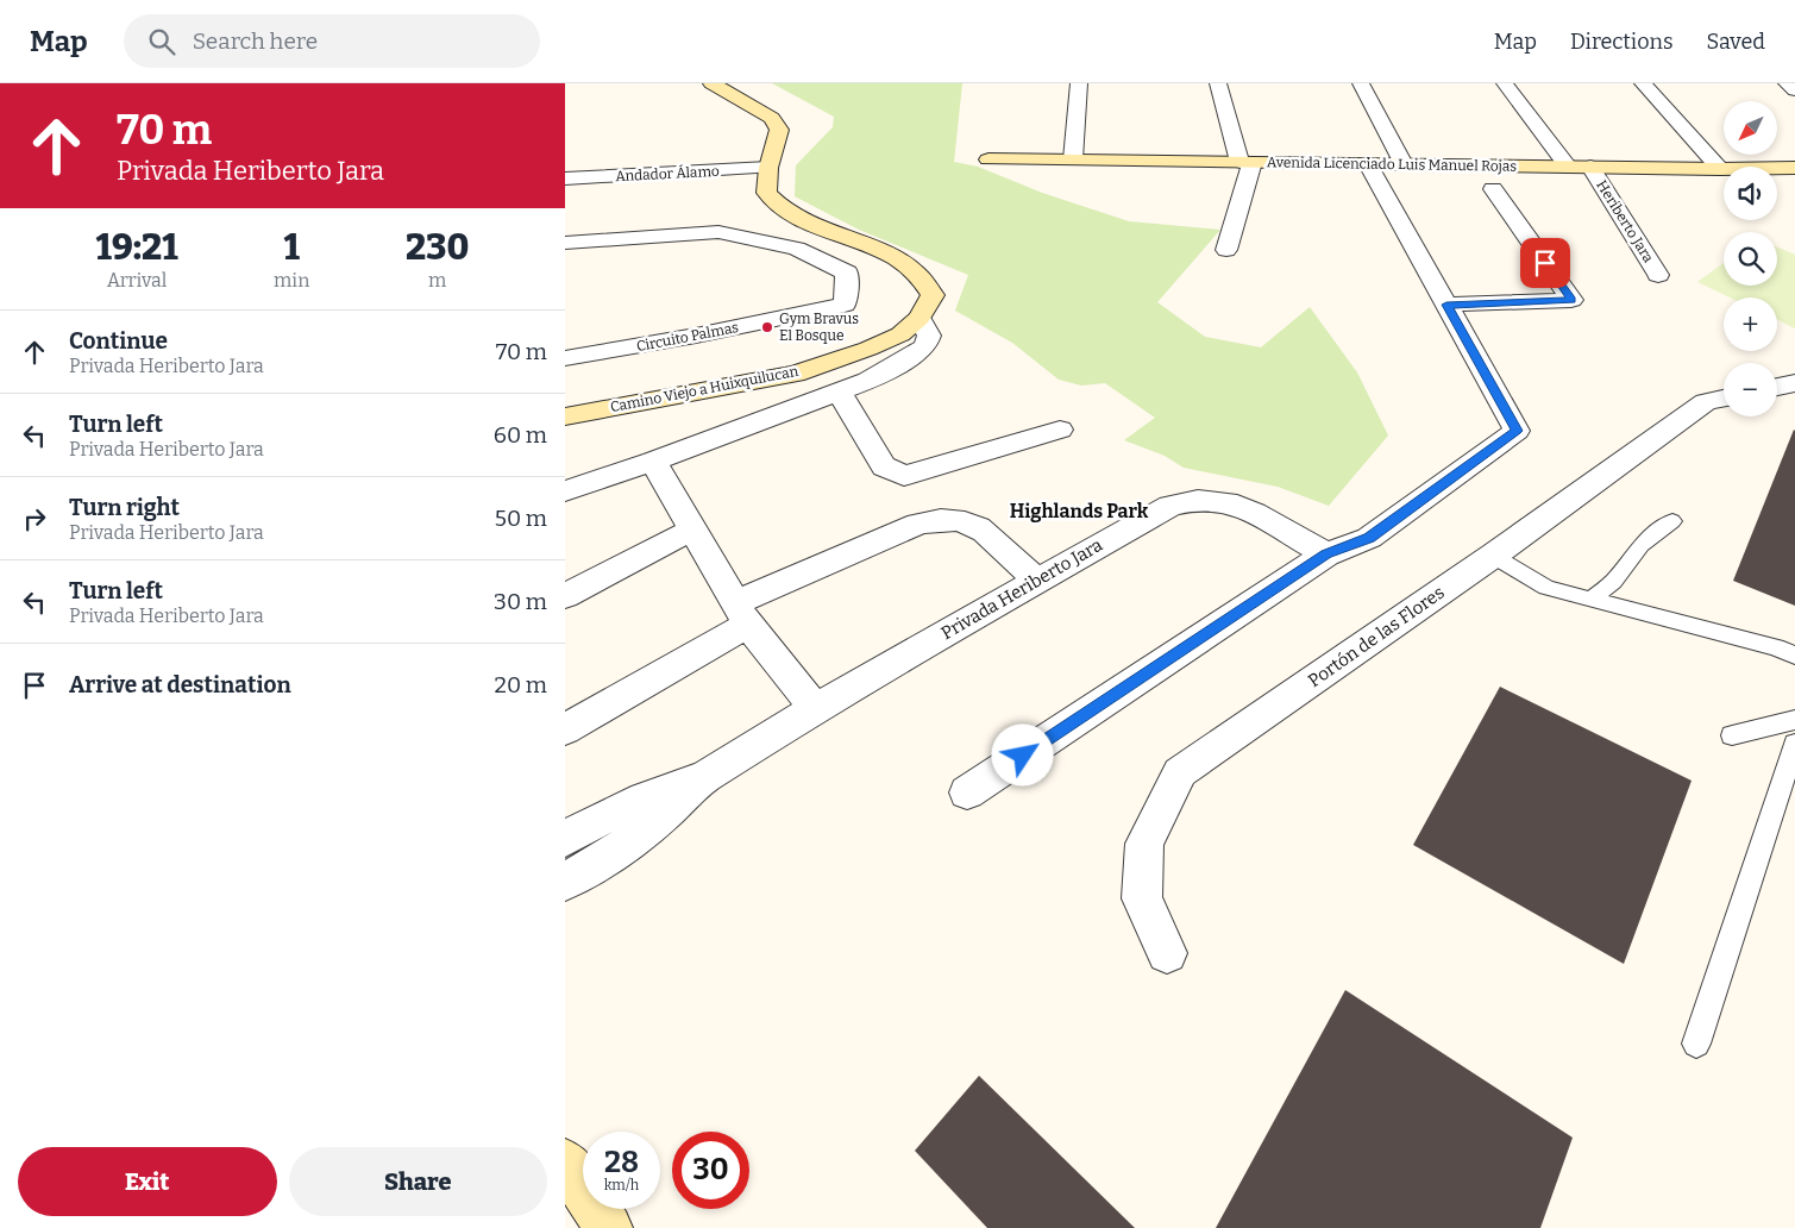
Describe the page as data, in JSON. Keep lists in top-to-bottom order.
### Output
{
  "streets": {
    "main road": ["Avenida Licenciado Luis Manuel Rojas", "Camino Viejo a Huixquilucan"],
    "street": [
      "Andador Álamo",
      "Heriberto Jara",
      "Circuito Palmas",
      "Privada Heriberto Jara",
      "Portón de las Flores"
    ]
  },
  "crossings": [
    ["Avenida Licenciado Luis Manuel Rojas", "Heriberto Jara"],
    ["Andador Álamo", "Camino Viejo a Huixquilucan"]
  ],
  "districts": ["Highlands Park"],
  "places": ["Gym Bravus El Bosque"],
  "north": "bottom left",
  "page": {
    "header": "Map",
    "search": "Search here",
    "nav": ["Map", "Directions", "Saved"],
    "turn": ["70 m", "Privada Heriberto Jara"],
    "map_buttons": ["+", "−"],
    "eta": [
      "19:21",
      "Arrival",
      "1",
      "min",
      "230",
      "m"
    ],
    "list": [
      {
        "name": "Continue",
        "note": "Privada Heriberto Jara",
        "value": "70 m"
      },
      {
        "name": "Turn left",
        "note": "Privada Heriberto Jara",
        "value": "60 m"
      },
      {
        "name": "Turn right",
        "note": "Privada Heriberto Jara",
        "value": "50 m"
      },
      {
        "name": "Turn left",
        "note": "Privada Heriberto Jara",
        "value": "30 m"
      },
      {
        "name": "Arrive at destination",
        "value": "20 m"
      }
    ],
    "speed": "28 km/h",
    "limit": "30",
    "buttons": ["Exit", "Share"]
  }
}
